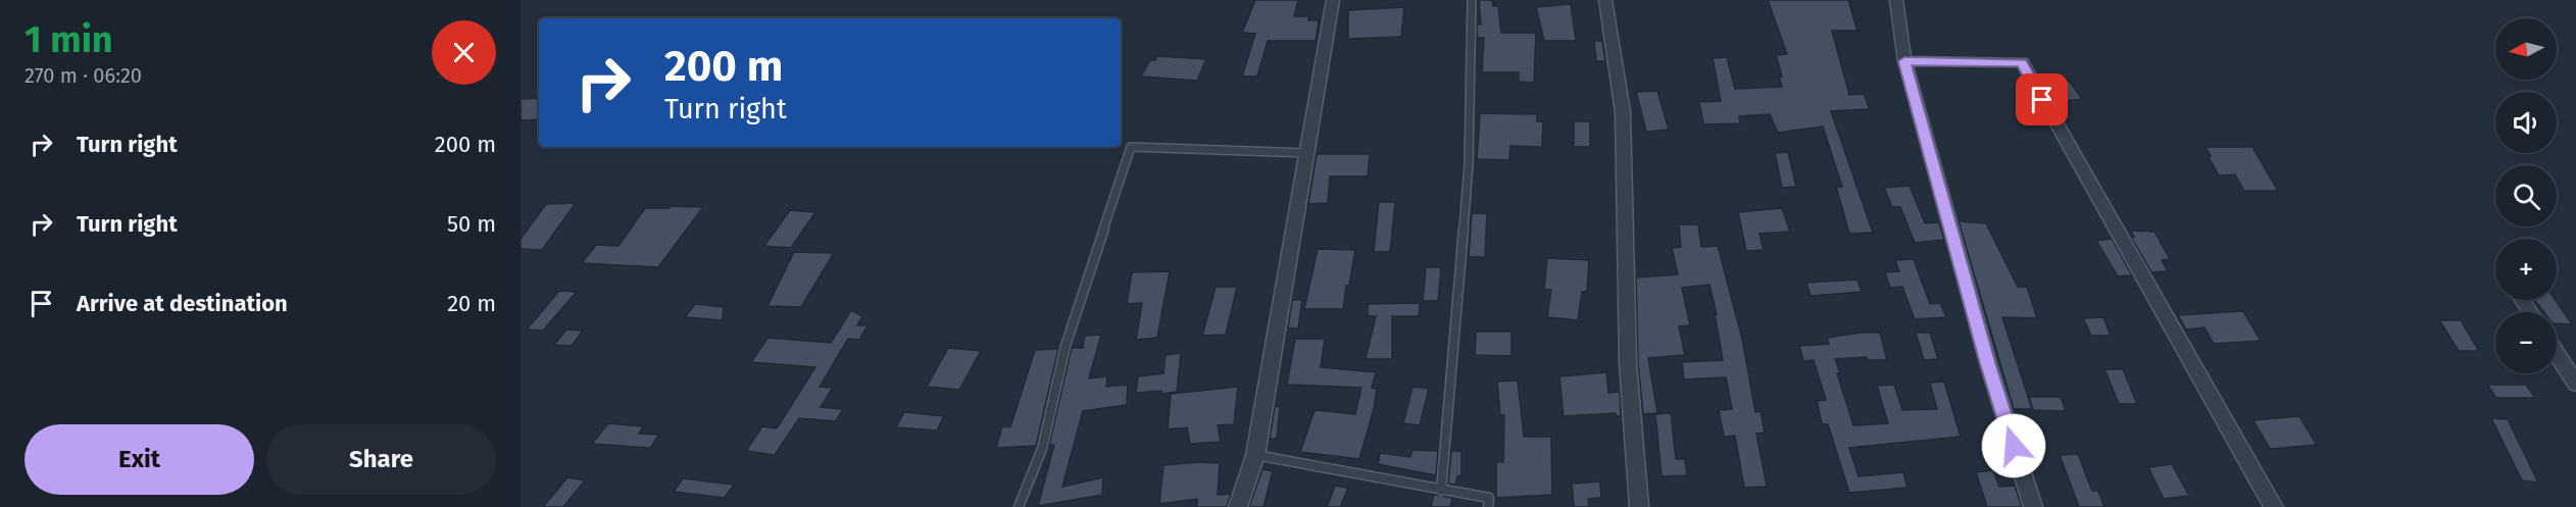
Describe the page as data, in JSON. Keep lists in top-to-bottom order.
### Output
{
  "north": "left",
  "page": {
    "heading": ["1 min", "270 m · 06:20"],
    "map_buttons": ["+", "−"],
    "turn": ["200 m", "Turn right"],
    "list": [
      {
        "name": "Turn right",
        "value": "200 m"
      },
      {
        "name": "Turn right",
        "value": "50 m"
      },
      {
        "name": "Arrive at destination",
        "value": "20 m"
      }
    ],
    "buttons": ["Exit", "Share"]
  }
}
